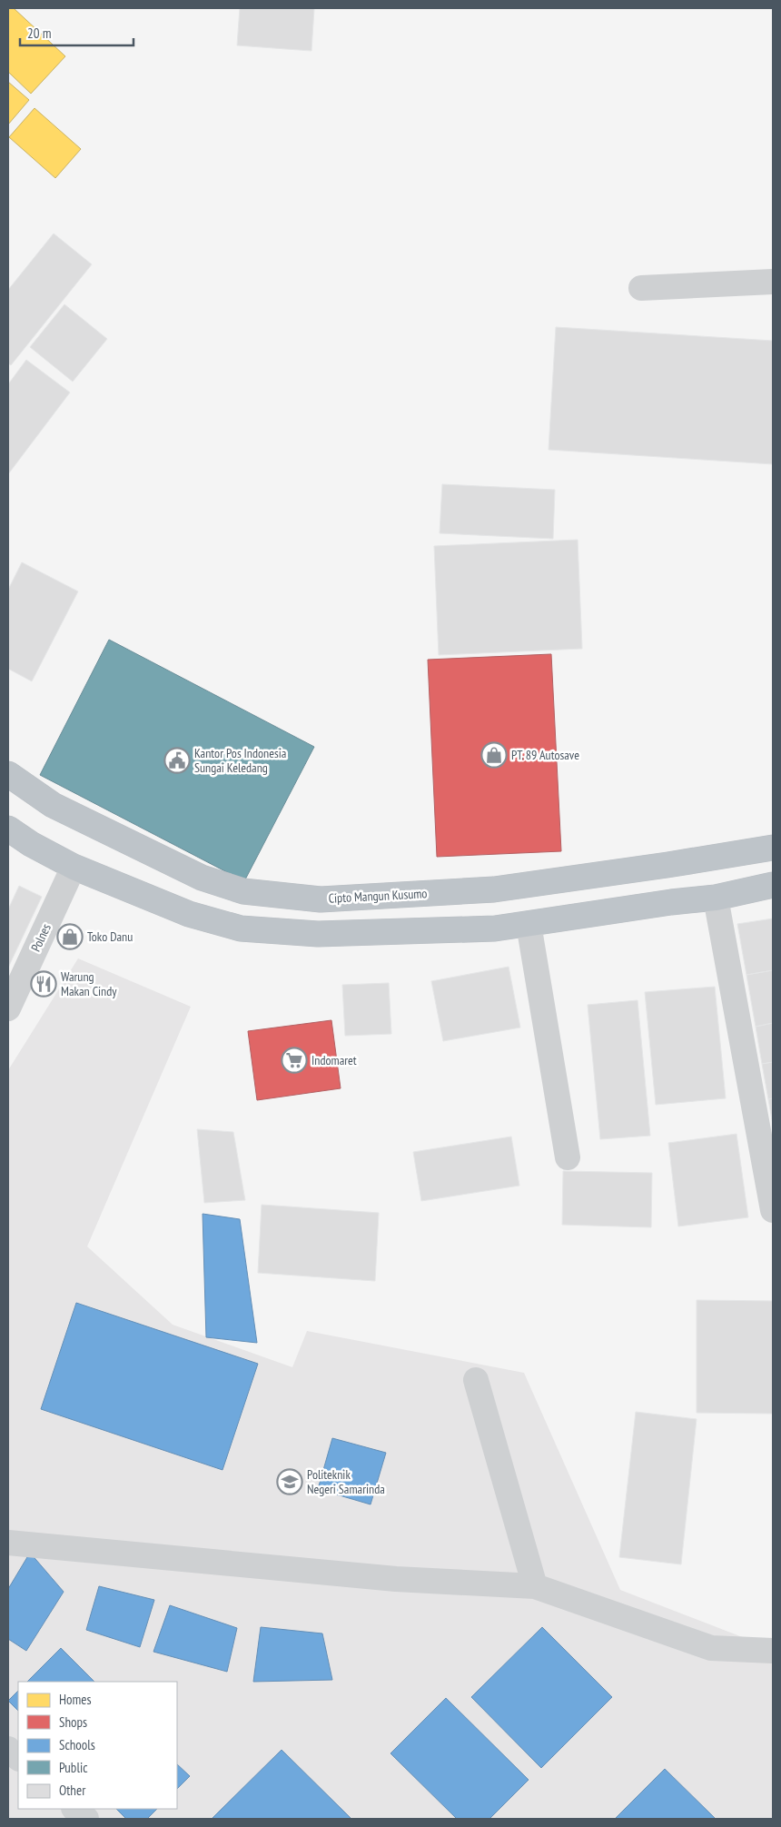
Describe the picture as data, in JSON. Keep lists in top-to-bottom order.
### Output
{
  "streets": {
    "highway": ["Cipto Mangun Kusumo"],
    "street": ["Polnes"]
  },
  "places": {
    "shop": ["PT. 89 Autosave", "Toko Danu"],
    "public building": ["Kantor Pos Indonesia Sungai Keledang"],
    "restaurant": ["Warung Makan Cindy"],
    "supermarket": ["Indomaret"],
    "school or university": ["Politeknik Negeri Samarinda"]
  },
  "legend": [
    "Homes",
    "Shops",
    "Schools",
    "Public",
    "Other"
  ],
  "scale_bar": "20 m"
}
